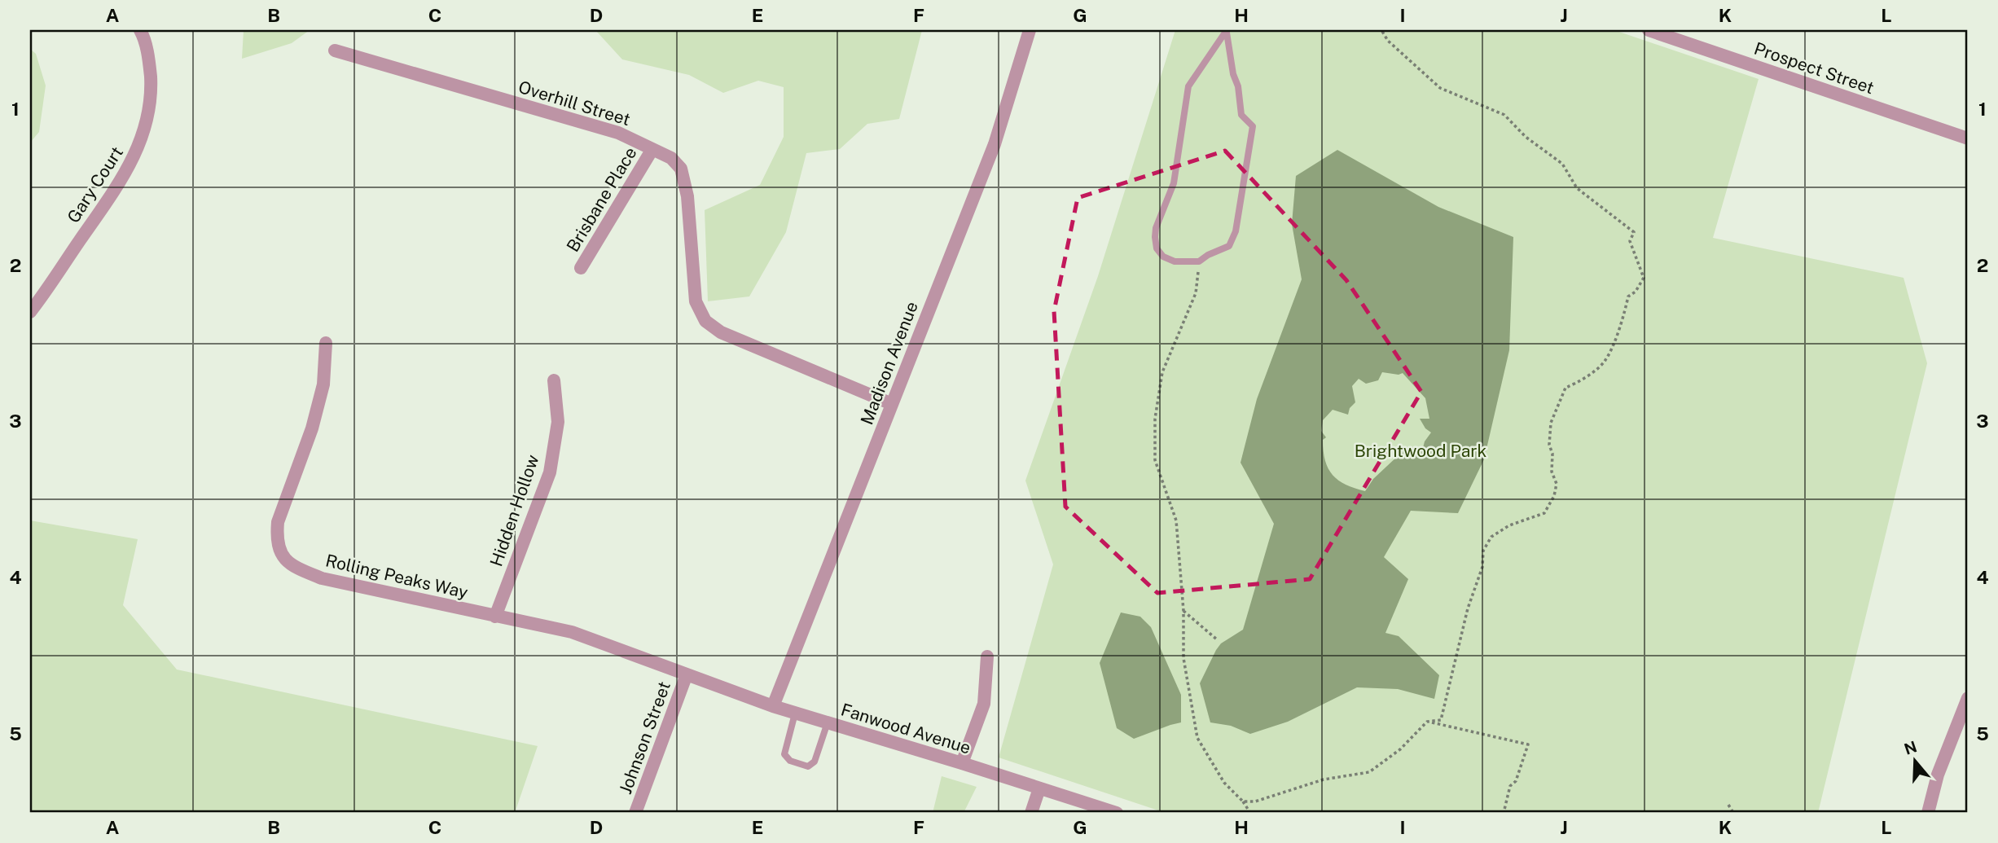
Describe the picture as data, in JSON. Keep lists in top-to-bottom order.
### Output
{
  "streets": {
    "street": [
      "Prospect Street",
      "Overhill Street",
      "Gary Court",
      "Brisbane Place",
      "Madison Avenue",
      "Hidden Hollow",
      "Rolling Peaks Way",
      "Fanwood Avenue",
      "Johnson Street"
    ]
  },
  "crossings": [
    ["Overhill Street", "Brisbane Place"],
    ["Overhill Street", "Madison Avenue"],
    ["Madison Avenue", "Fanwood Avenue"],
    ["Hidden Hollow", "Rolling Peaks Way"],
    ["Rolling Peaks Way", "Fanwood Avenue"],
    ["Rolling Peaks Way", "Johnson Street"],
    ["Fanwood Avenue", "Johnson Street"]
  ],
  "parks": ["Brightwood Park"],
  "north": "top",
  "grid": {
    "columns": [
      "A",
      "B",
      "C",
      "D",
      "E",
      "F",
      "G",
      "H",
      "I",
      "J",
      "K",
      "L"
    ],
    "rows": [
      "1",
      "2",
      "3",
      "4",
      "5"
    ]
  }
}
